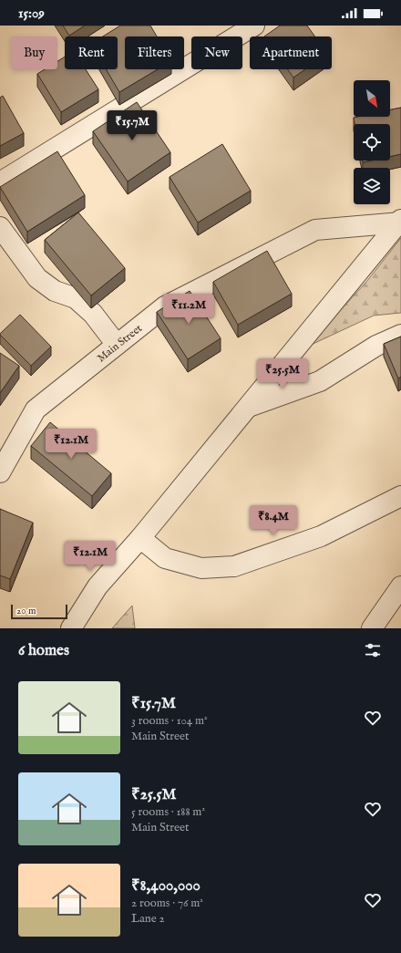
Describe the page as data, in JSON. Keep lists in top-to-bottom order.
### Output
{
  "streets": {
    "street": ["Main Street"]
  },
  "scale_bar": "20 m",
  "north": "bottom right",
  "page": {
    "status": "15:09",
    "chip": [
      "Buy",
      "Rent",
      "Filters",
      "New",
      "Apartment"
    ],
    "price": [
      "₹15.7M",
      "₹11.2M",
      "₹25.5M",
      "₹12.1M",
      "₹8.4M",
      "₹12.1M"
    ],
    "scale": "20 m",
    "heading": "6 homes",
    "list": [
      {
        "name": "₹15.7M",
        "note": "3 rooms · 104 m² · Main Street"
      },
      {
        "name": "₹25.5M",
        "note": "5 rooms · 188 m² · Main Street"
      },
      {
        "name": "₹8,400,000",
        "note": "2 rooms · 76 m² · Lane 2"
      }
    ]
  }
}
